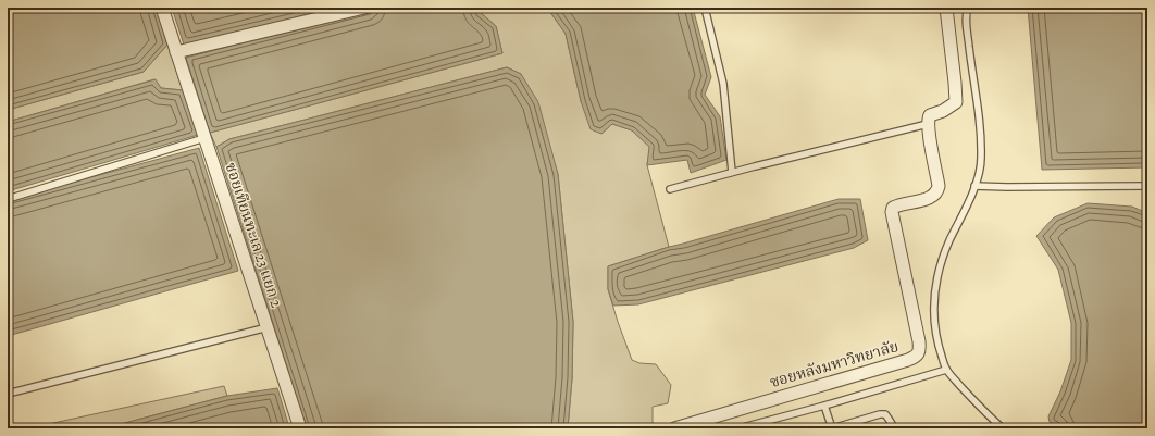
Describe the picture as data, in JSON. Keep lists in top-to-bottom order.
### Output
{
  "streets": {
    "street": ["ซอยเทียนทะเล 23 แยก 2", "ซอยหลังมหาวิทยาลัย"]
  }
}
